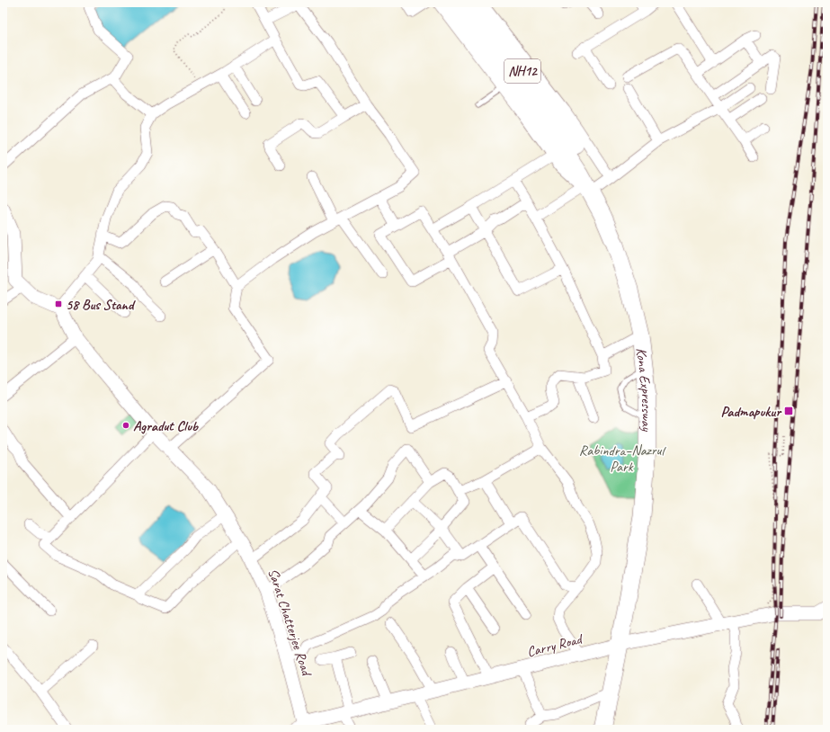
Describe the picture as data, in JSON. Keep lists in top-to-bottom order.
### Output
{
  "streets": {
    "highway": ["NH12", "Kona Expressway"],
    "street": ["Sarat Chatterjee Road", "Carry Road"]
  },
  "crossings": [
    ["NH12", "Kona Expressway"],
    ["Kona Expressway", "Carry Road"],
    ["Sarat Chatterjee Road", "Carry Road"]
  ],
  "parks": ["Rabindra–Nazrul Park"],
  "places": {
    "transit": ["58 Bus Stand", "Padmapukur"],
    "other": ["Agradut Club"]
  }
}
